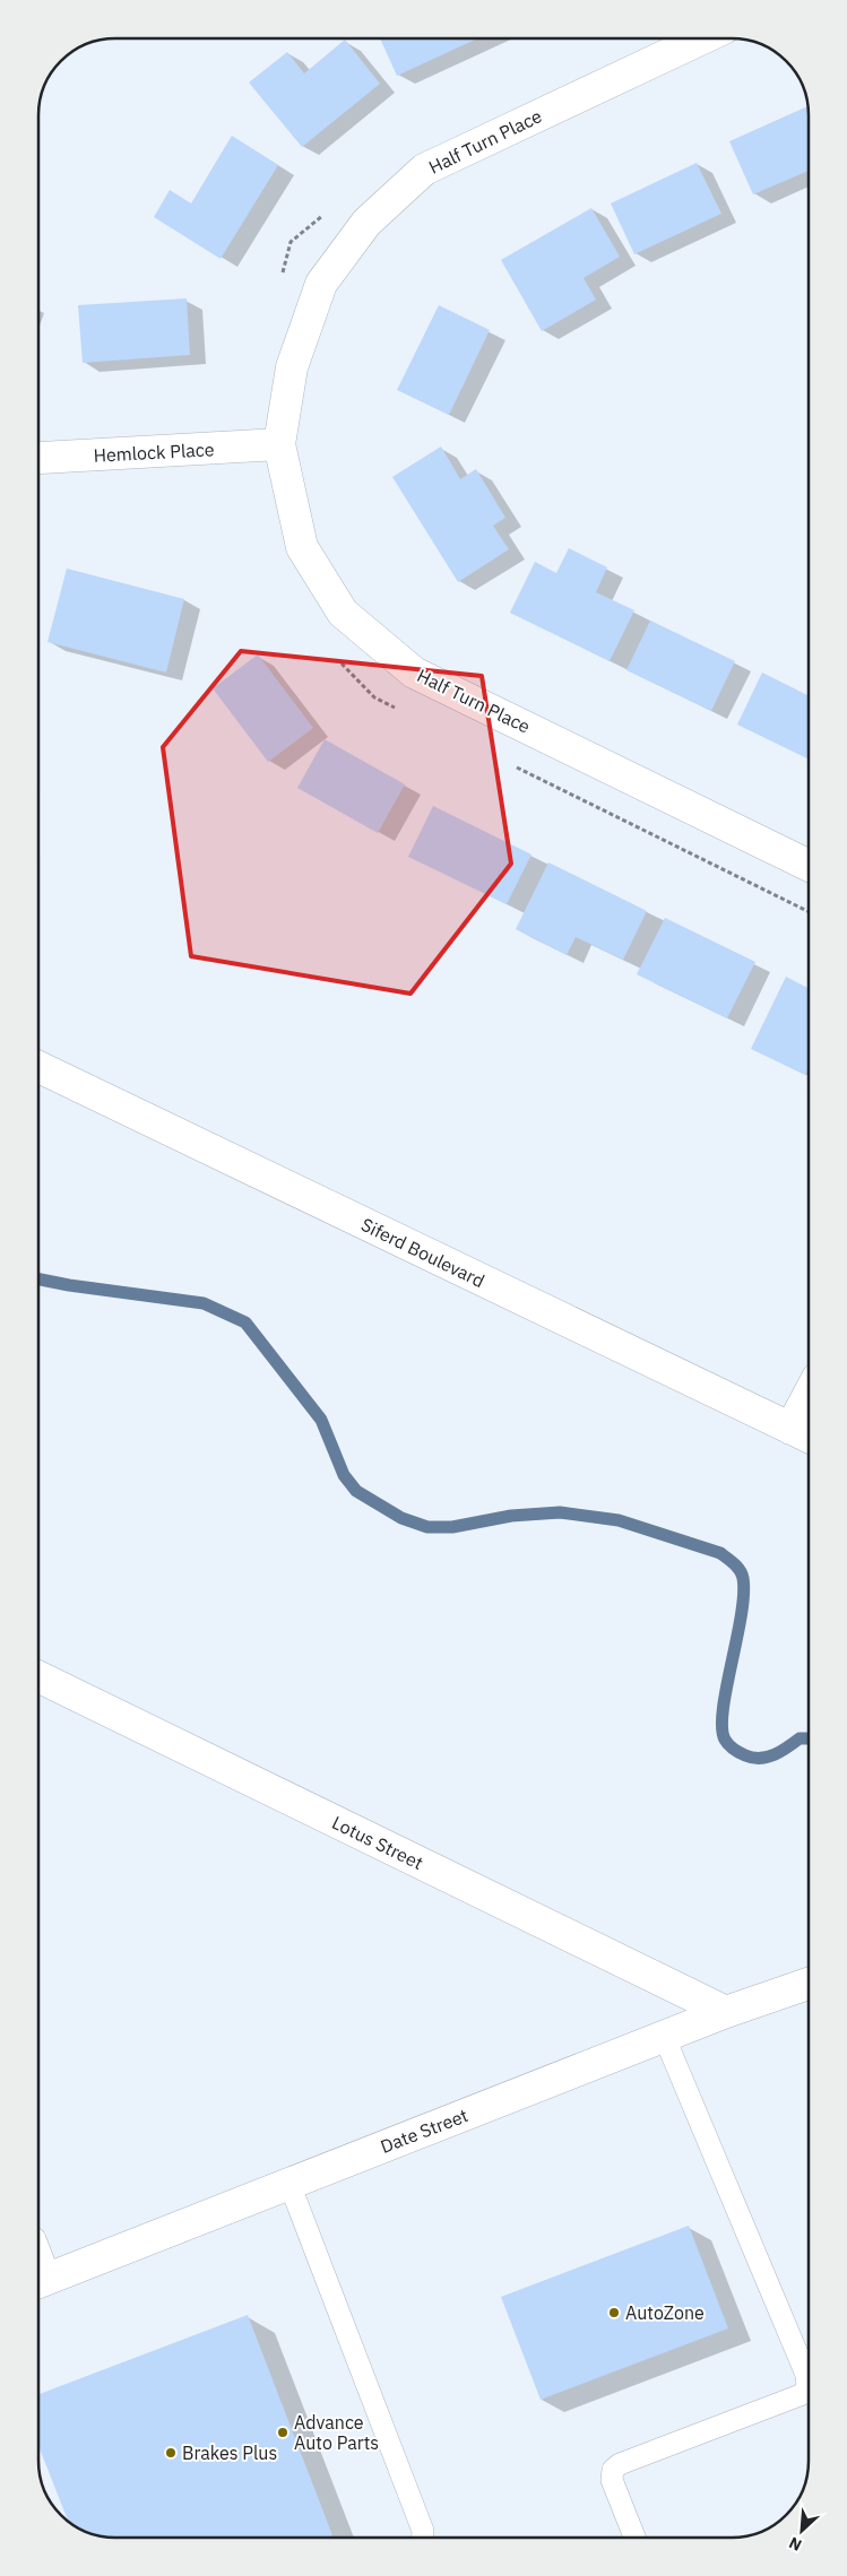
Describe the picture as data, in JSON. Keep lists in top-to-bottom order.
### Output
{
  "streets": {
    "street": [
      "Half Turn Place",
      "Hemlock Place",
      "Siferd Boulevard",
      "Lotus Street",
      "Date Street"
    ]
  },
  "crossings": [
    ["Half Turn Place", "Hemlock Place"],
    ["Lotus Street", "Date Street"]
  ],
  "places": ["AutoZone", "Advance Auto Parts", "Brakes Plus"],
  "north": "bottom left"
}
